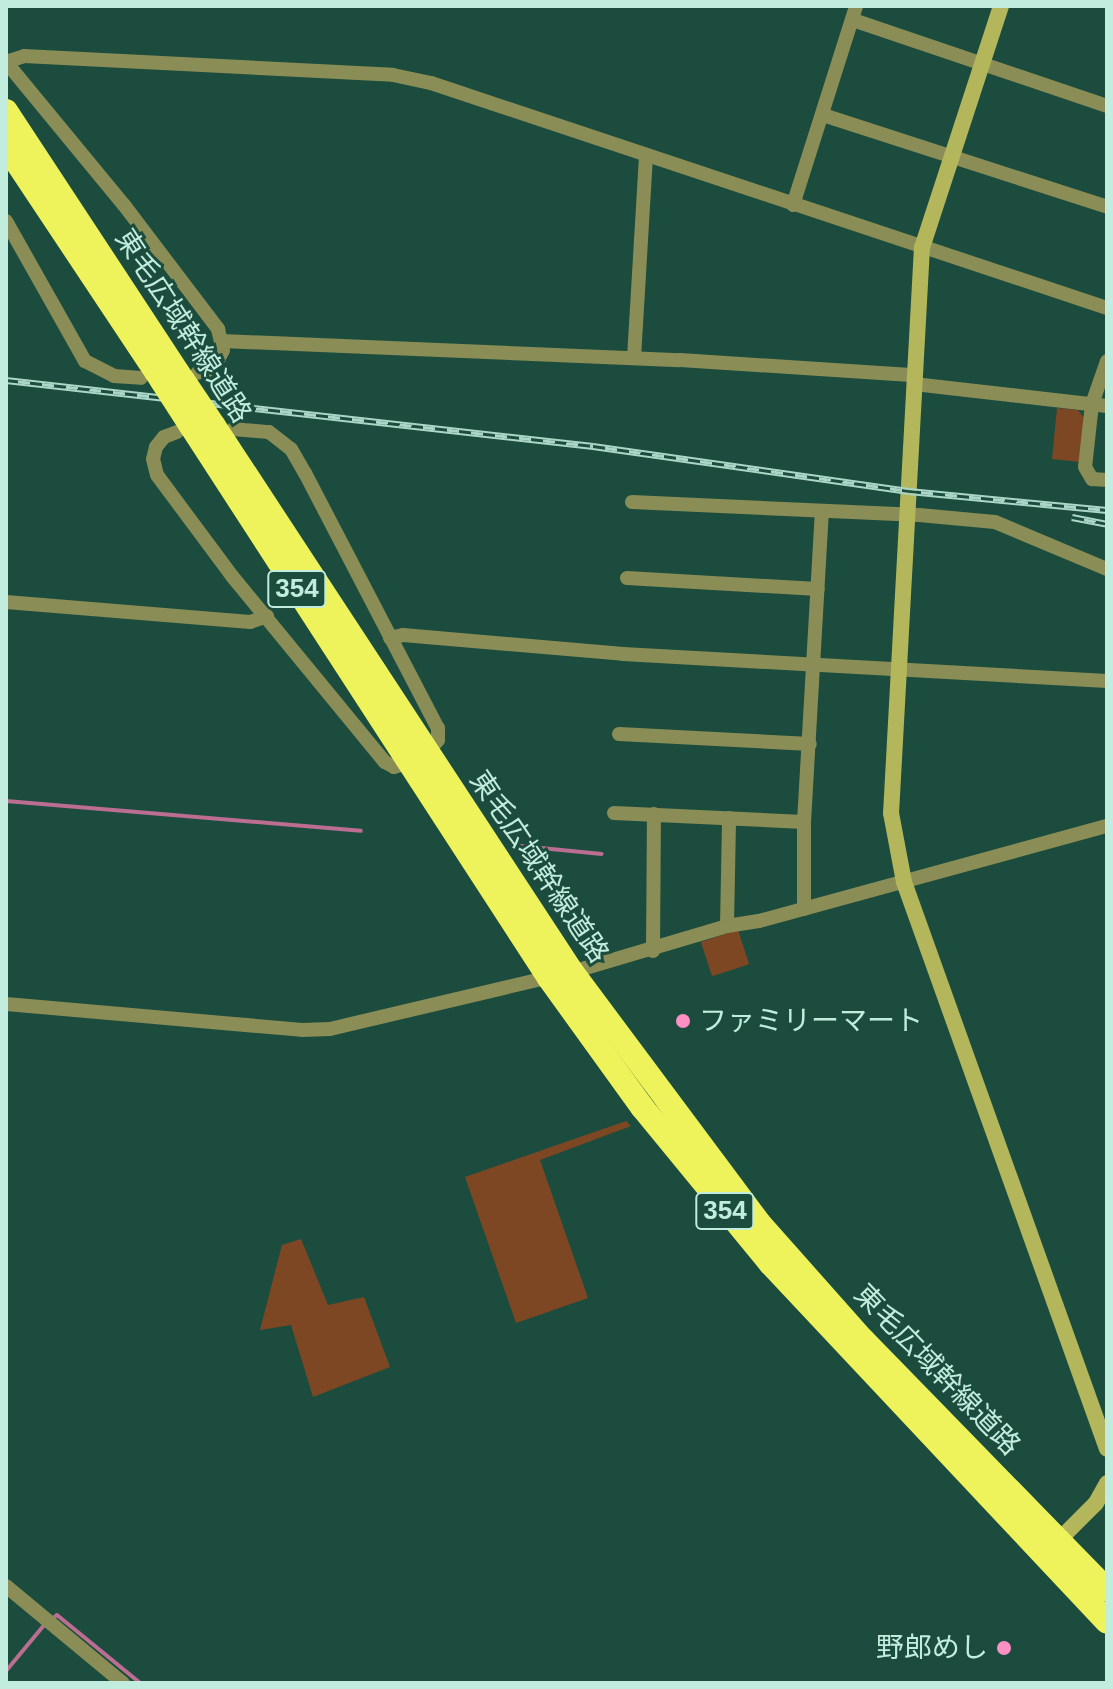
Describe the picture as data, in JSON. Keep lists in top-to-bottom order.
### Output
{
  "streets": {
    "highway": ["東毛広域幹線道路", "354"]
  },
  "places": ["ファミリーマート", "野郎めし"]
}
